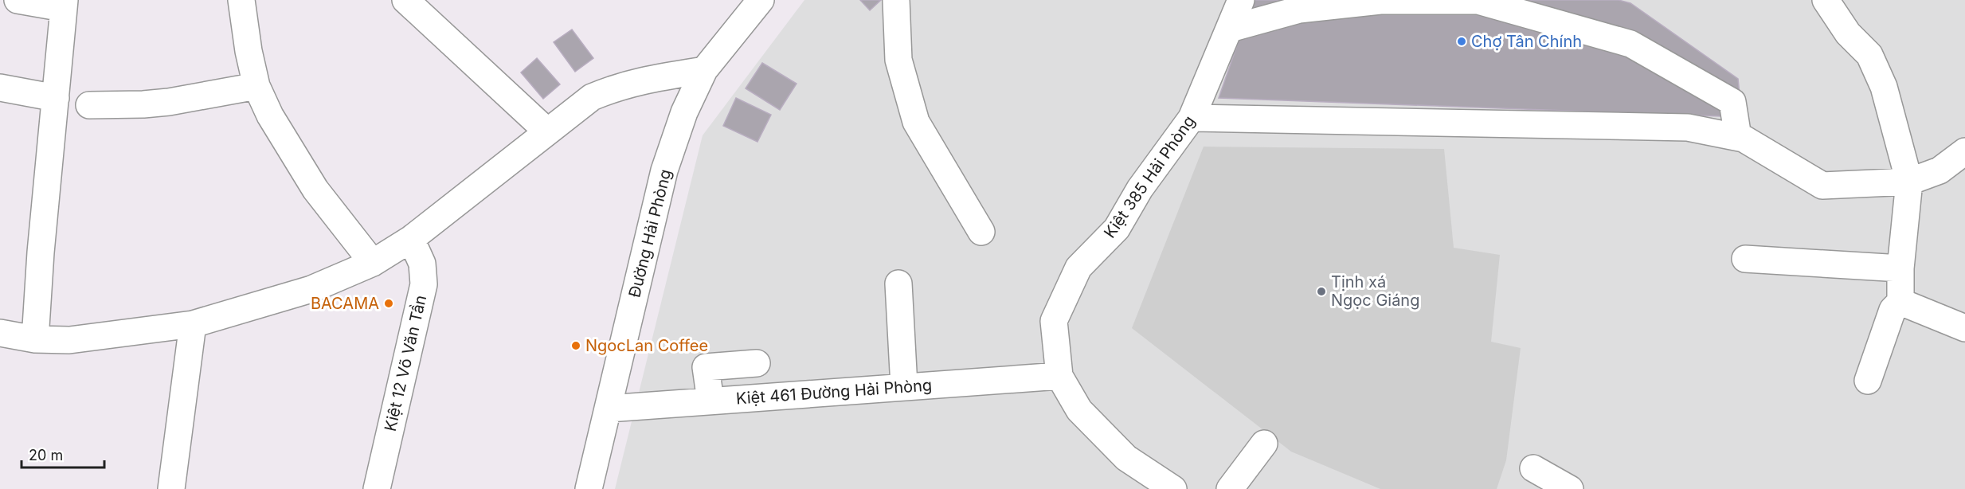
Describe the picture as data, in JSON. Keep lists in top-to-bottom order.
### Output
{
  "streets": {
    "street": [
      "Kiệt 385 Hải Phòng",
      "Đường Hải Phòng",
      "Kiệt 12 Võ Văn Tần",
      "Kiệt 461 Đường Hải Phòng"
    ]
  },
  "crossings": [
    ["Kiệt 385 Hải Phòng", "Kiệt 461 Đường Hải Phòng"],
    ["Đường Hải Phòng", "Kiệt 461 Đường Hải Phòng"]
  ],
  "places": [
    "Chợ Tân Chính",
    "Tịnh xá Ngọc Giáng",
    "BACAMA",
    "NgocLan Coffee"
  ],
  "scale_bar": "20 m"
}
